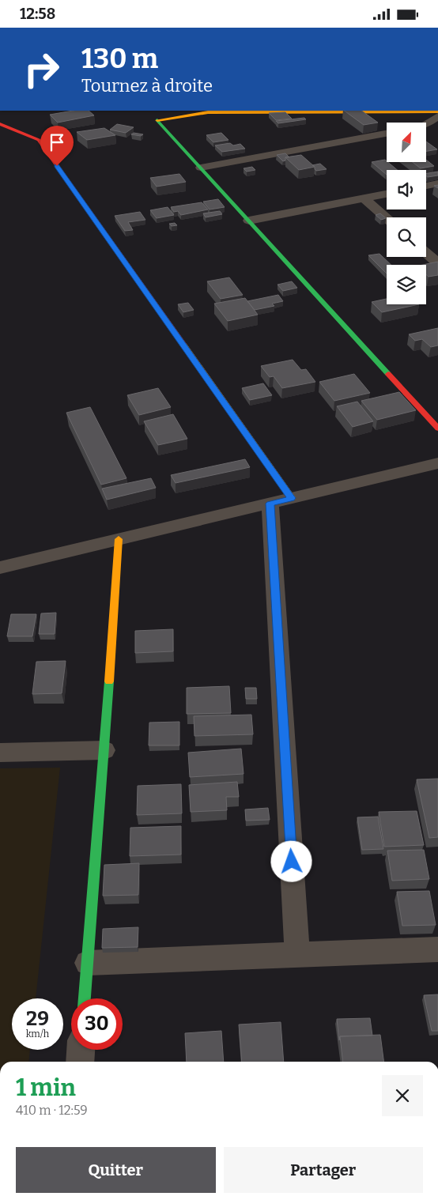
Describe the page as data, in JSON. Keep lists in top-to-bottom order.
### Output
{
  "north": "top right",
  "page": {
    "status": "12:58",
    "turn": ["130 m", "Tournez à droite"],
    "speed": "29 km/h",
    "limit": "30",
    "heading": ["1 min", "410 m · 12:59"],
    "buttons": ["Quitter", "Partager"]
  }
}
